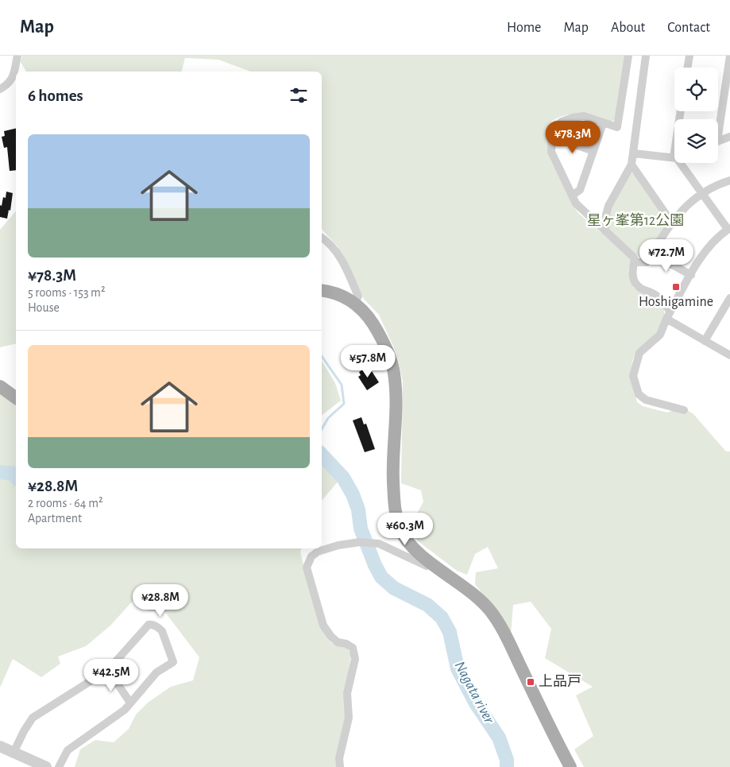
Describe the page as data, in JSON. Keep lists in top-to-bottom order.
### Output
{
  "water": ["Nagata river"],
  "parks": ["星ヶ峯第12公園"],
  "places": {
    "transit": ["Hoshigamine", "上品戸"]
  },
  "page": {
    "header": "Map",
    "nav": [
      "Home",
      "Map",
      "About",
      "Contact"
    ],
    "heading": "6 homes",
    "list": [
      {
        "name": "¥78.3M",
        "note": "5 rooms · 153 m² · House"
      },
      {
        "name": "¥28.8M",
        "note": "2 rooms · 64 m² · Apartment"
      }
    ],
    "price": [
      "¥78.3M",
      "¥72.7M",
      "¥57.8M",
      "¥60.3M",
      "¥28.8M",
      "¥42.5M"
    ]
  }
}
